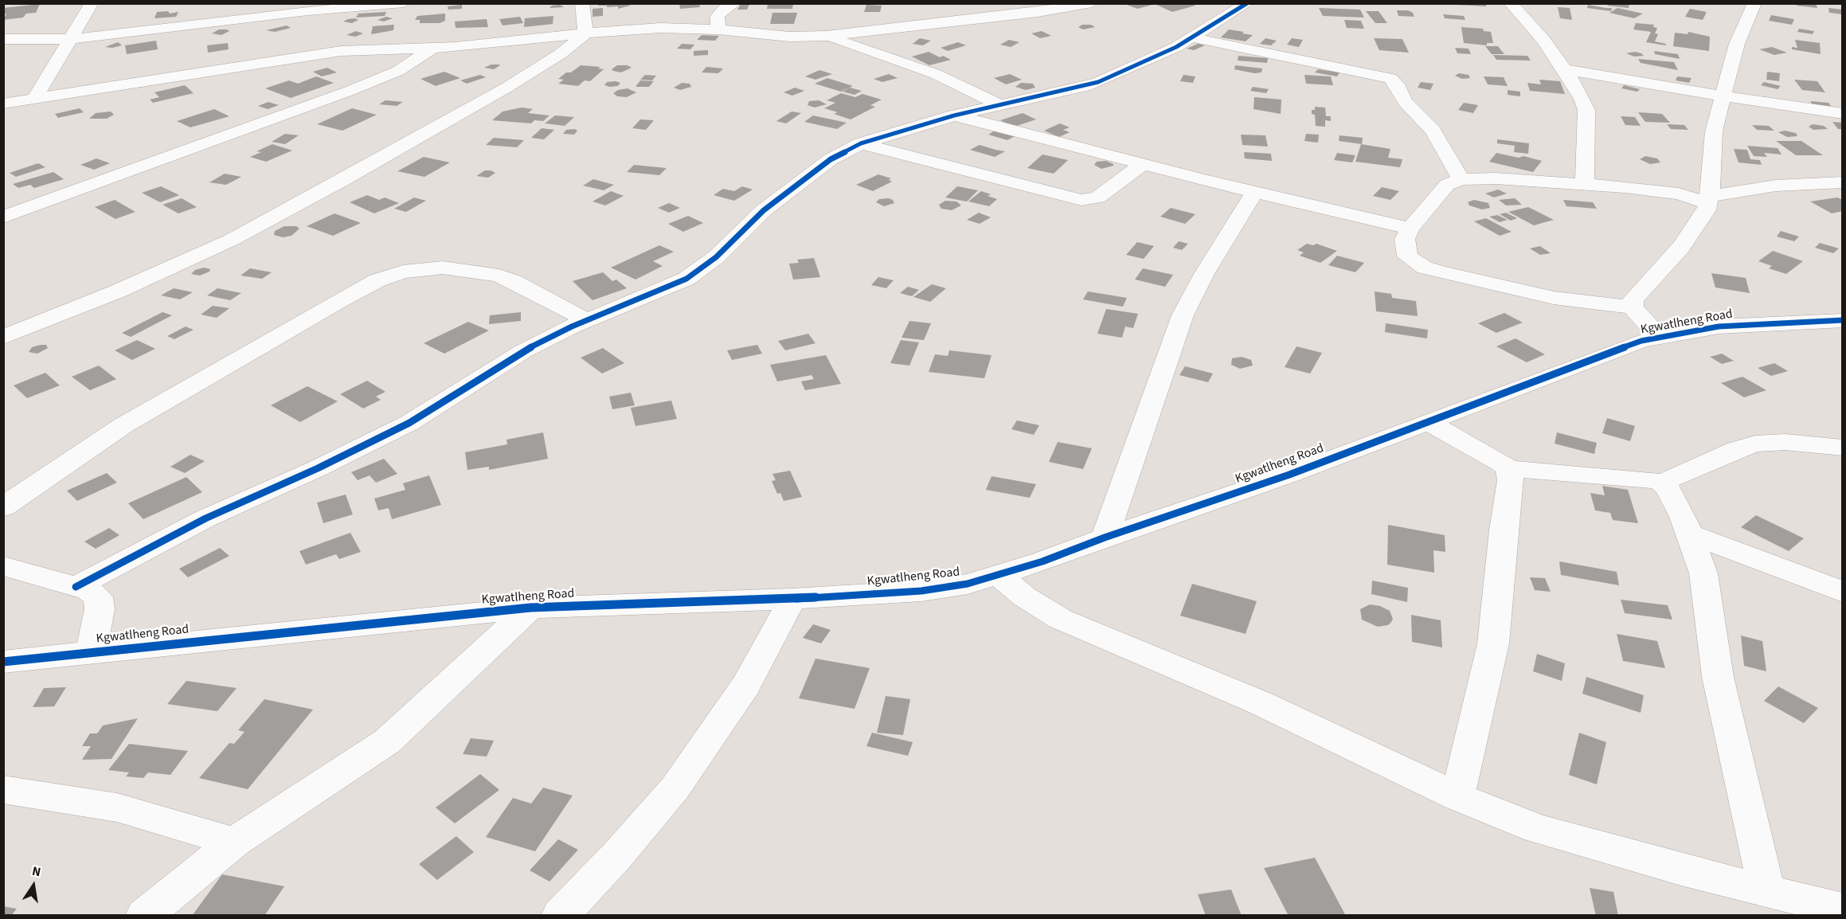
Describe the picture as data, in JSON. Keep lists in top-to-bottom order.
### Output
{
  "streets": {
    "street": ["Kgwatlheng Road"]
  },
  "north": "top"
}
